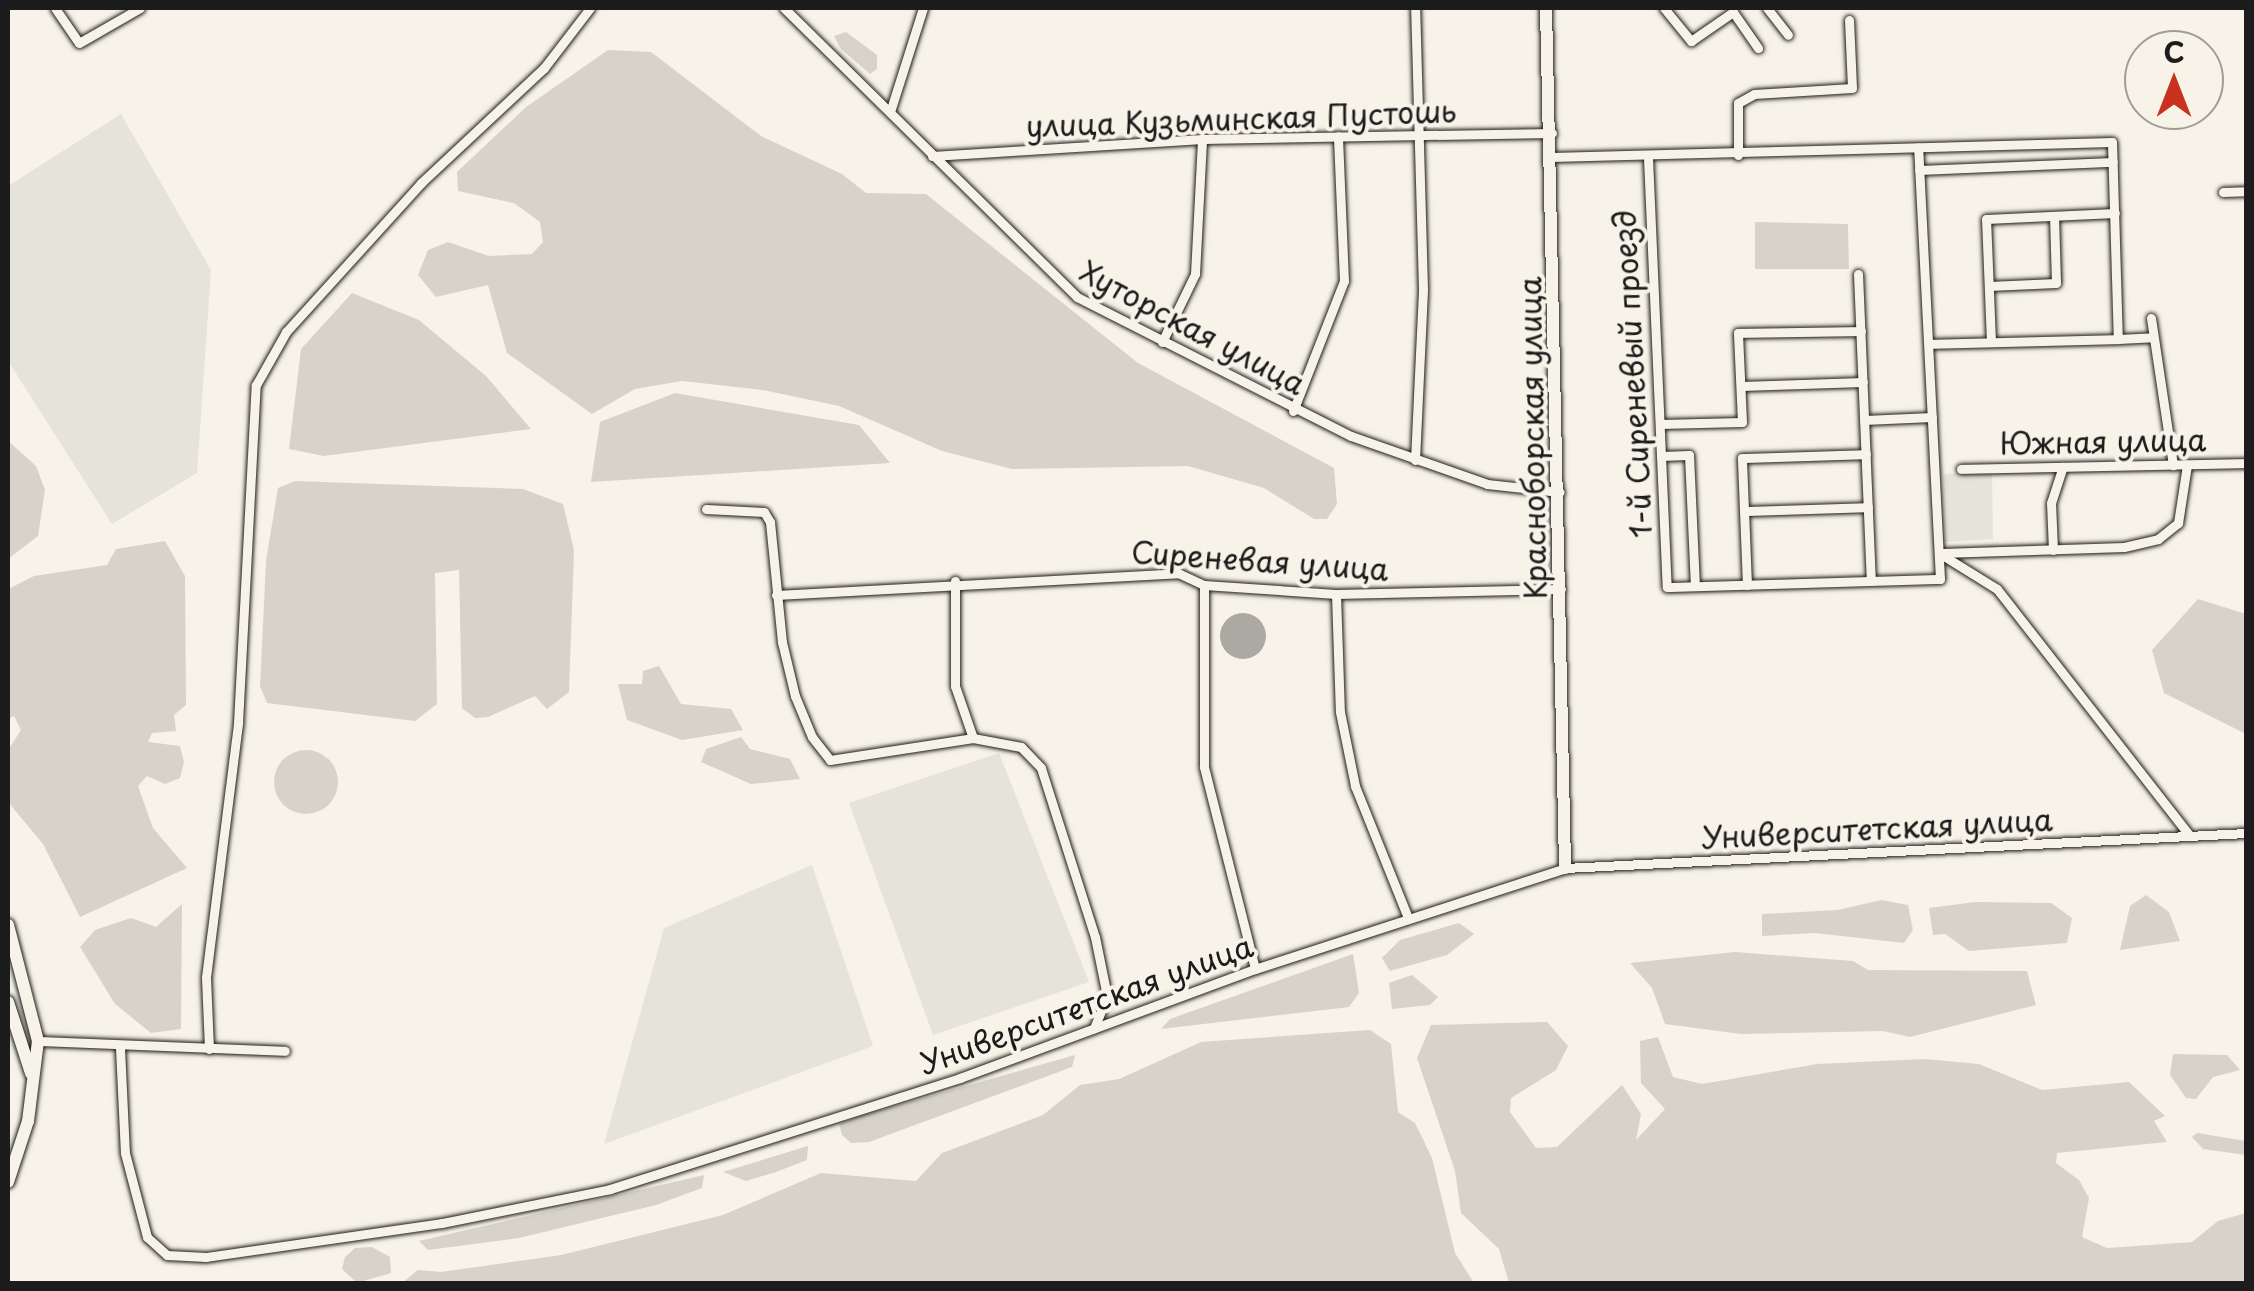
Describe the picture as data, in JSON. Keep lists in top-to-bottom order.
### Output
{
  "streets": {
    "street": [
      "улица Кузьминская Пустошь",
      "Хуторская улица",
      "1-й Сиреневый проезд",
      "Красноборская улица",
      "Южная улица",
      "Сиреневая улица",
      "Университетская улица"
    ]
  },
  "crossings": [
    ["улица Кузьминская Пустошь", "Хуторская улица"],
    ["улица Кузьминская Пустошь", "Красноборская улица"],
    ["Хуторская улица", "Красноборская улица"],
    ["Красноборская улица", "Сиреневая улица"],
    ["Красноборская улица", "Университетская улица"]
  ],
  "north": "top"
}
